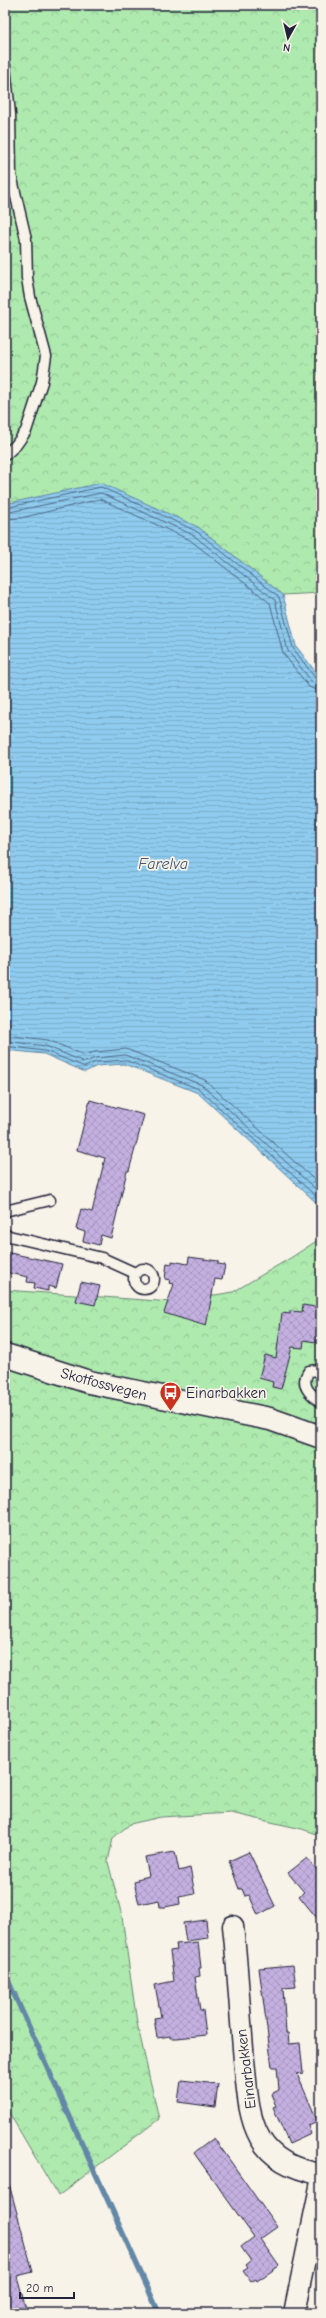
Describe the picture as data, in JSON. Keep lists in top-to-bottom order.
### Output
{
  "streets": {
    "main road": ["Skotfossvegen"],
    "street": ["Einarbakken"]
  },
  "water": ["Farelva"],
  "places": {
    "bus stop": ["Einarbakken"]
  },
  "scale_bar": "20 m",
  "north": "bottom"
}
